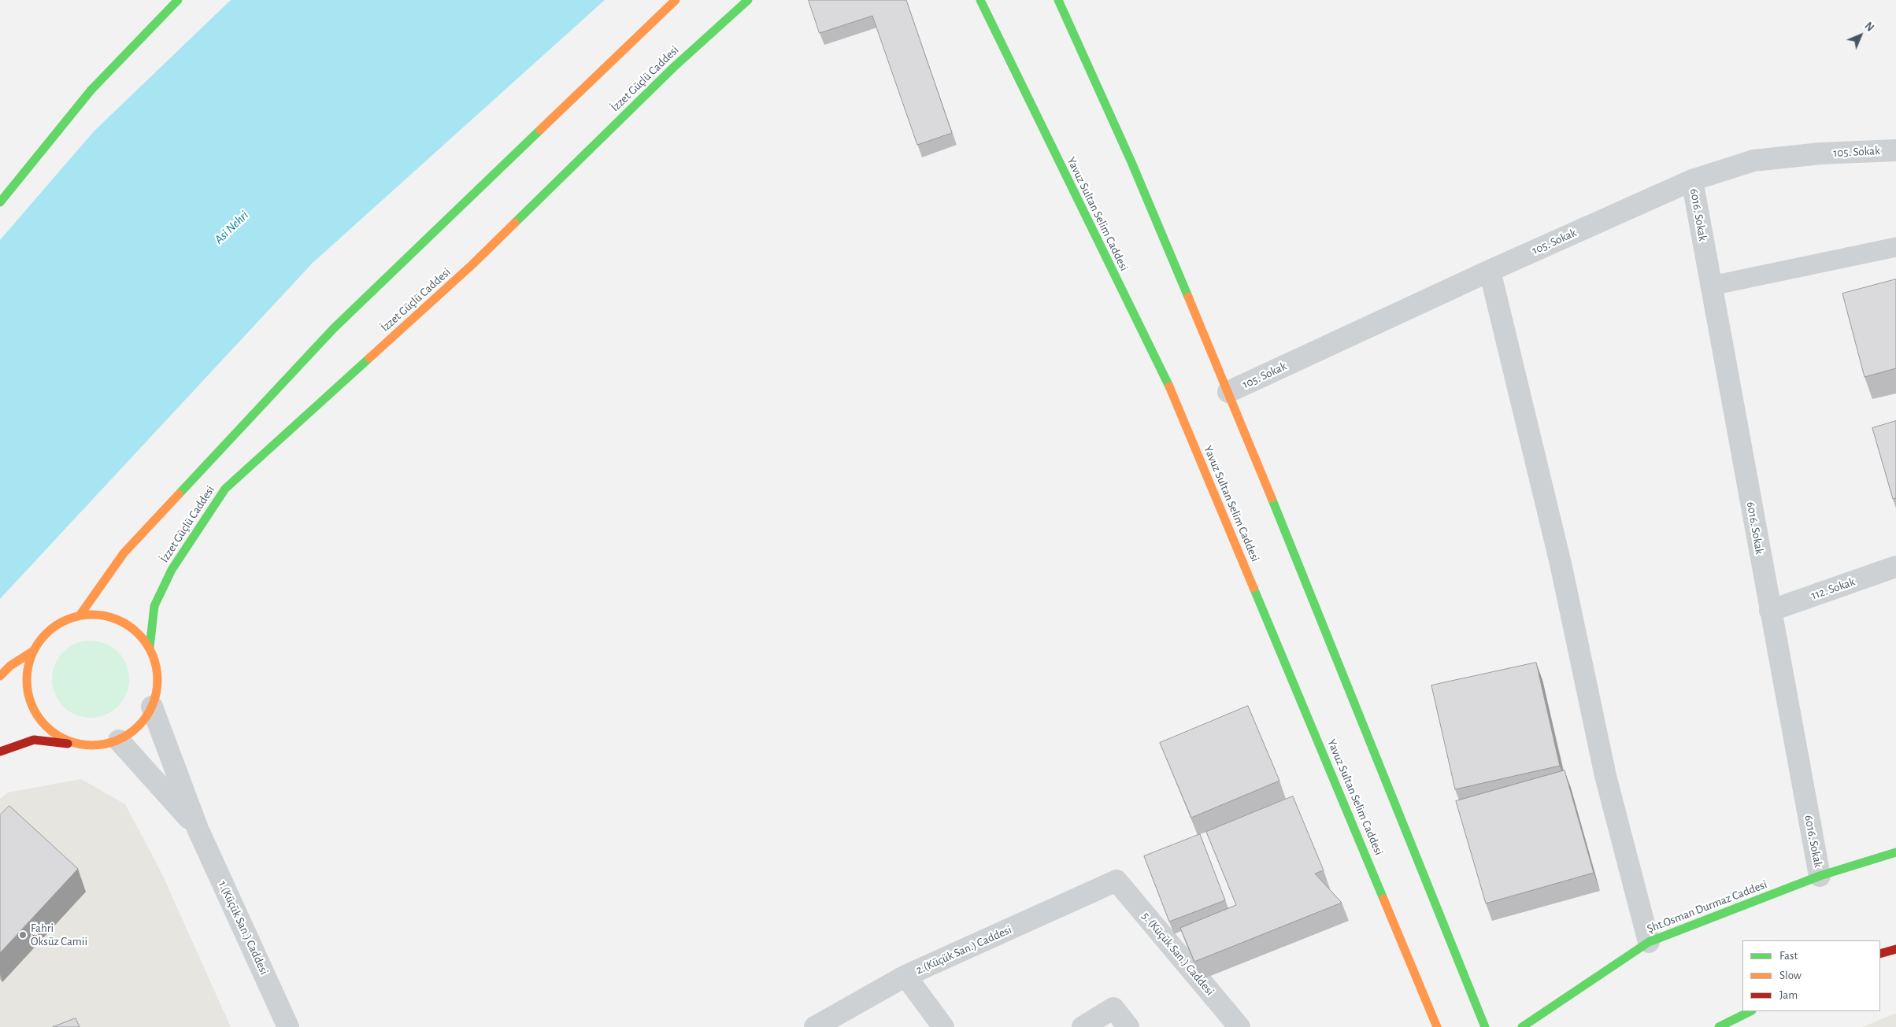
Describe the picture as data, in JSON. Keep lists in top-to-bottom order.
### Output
{
  "streets": {
    "main road": ["İzzet Güçlü Caddesi", "Yavuz Sultan Selim Caddesi", "Şht.Osman Durmaz Caddesi"],
    "street": [
      "105. Sokak",
      "6016. Sokak",
      "112. Sokak",
      "1.(Küçük San.) Caddesi",
      "2.(Küçük San.) Caddesi",
      "5. (Küçük San.) Caddesi"
    ]
  },
  "crossings": [
    ["İzzet Güçlü Caddesi", "1.(Küçük San.) Caddesi"],
    ["105. Sokak", "6016. Sokak"],
    ["6016. Sokak", "112. Sokak"],
    ["6016. Sokak", "Şht.Osman Durmaz Caddesi"],
    ["2.(Küçük San.) Caddesi", "5. (Küçük San.) Caddesi"]
  ],
  "water": ["Asi Nehri"],
  "places": ["Fahri Öksüz Camii"],
  "legend": ["Fast", "Slow", "Jam"],
  "north": "top right"
}
